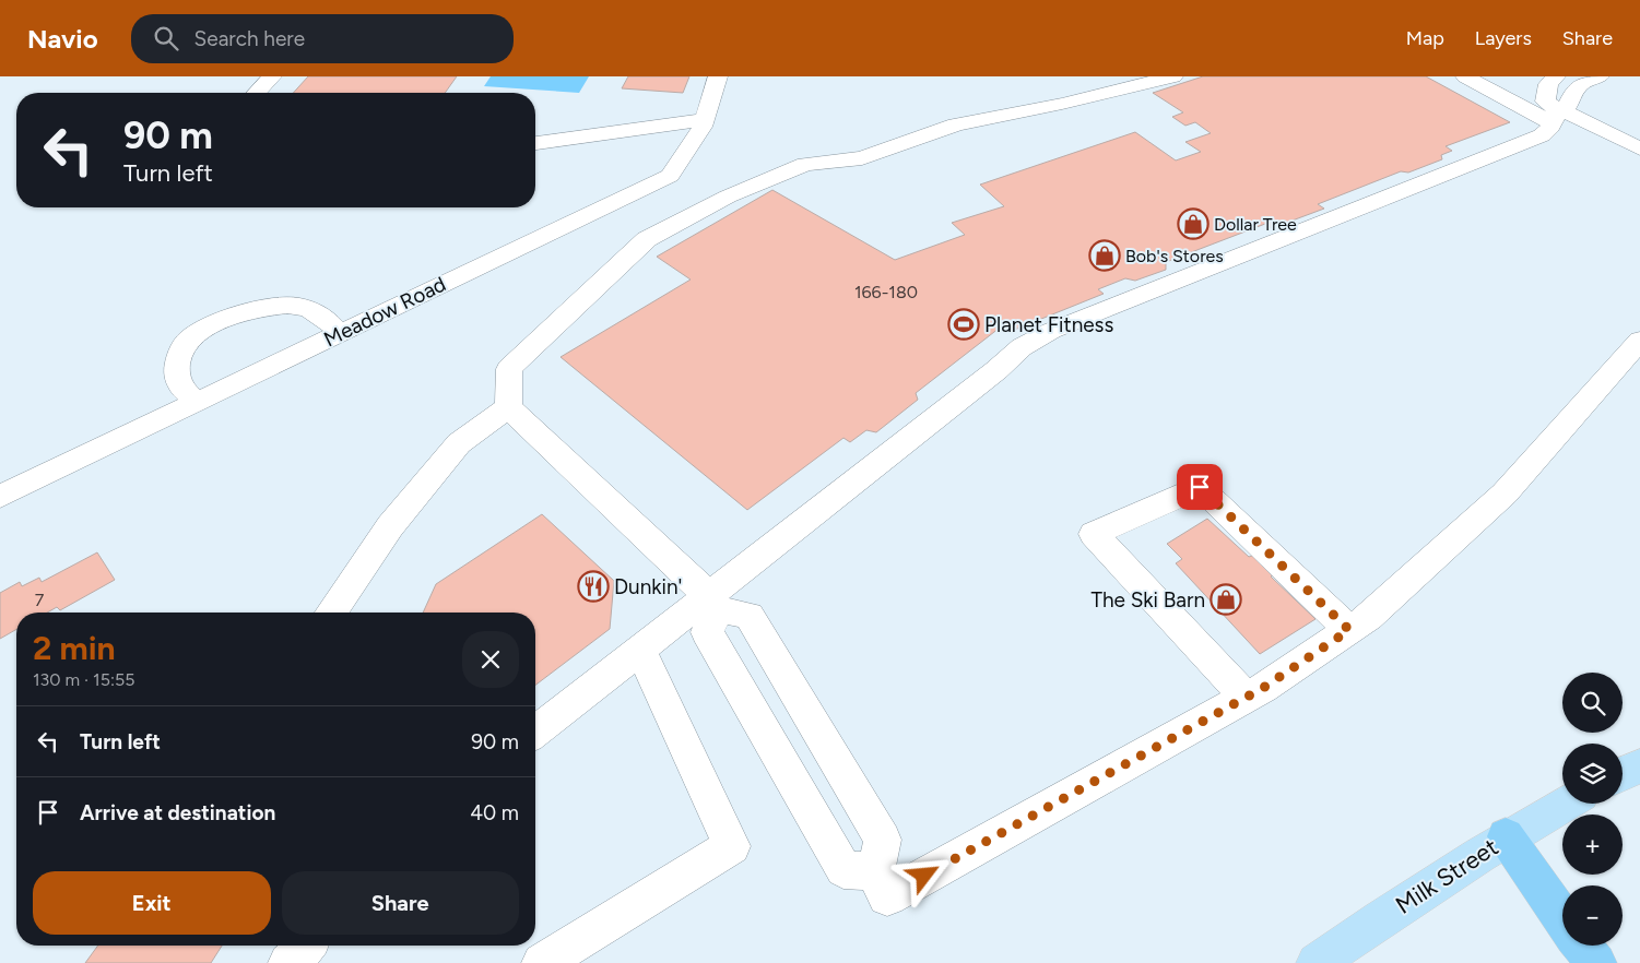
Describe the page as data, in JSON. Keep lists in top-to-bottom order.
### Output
{
  "streets": {
    "main road": ["Milk Street"],
    "lane": ["Meadow Road"]
  },
  "places": {
    "shop": ["Dollar Tree", "Bob's Stores", "The Ski Barn"],
    "sports": ["Planet Fitness"],
    "restaurant": ["Dunkin'"]
  },
  "house_numbers": ["166-180", "7"],
  "page": {
    "header": "Navio",
    "search": "Search here",
    "nav": ["Map", "Layers", "Share"],
    "turn": ["90 m", "Turn left"],
    "heading": ["2 min", "130 m · 15:55"],
    "map_buttons": ["+", "−"],
    "list": [
      {
        "name": "Turn left",
        "value": "90 m"
      },
      {
        "name": "Arrive at destination",
        "value": "40 m"
      }
    ],
    "buttons": ["Exit", "Share"]
  }
}
